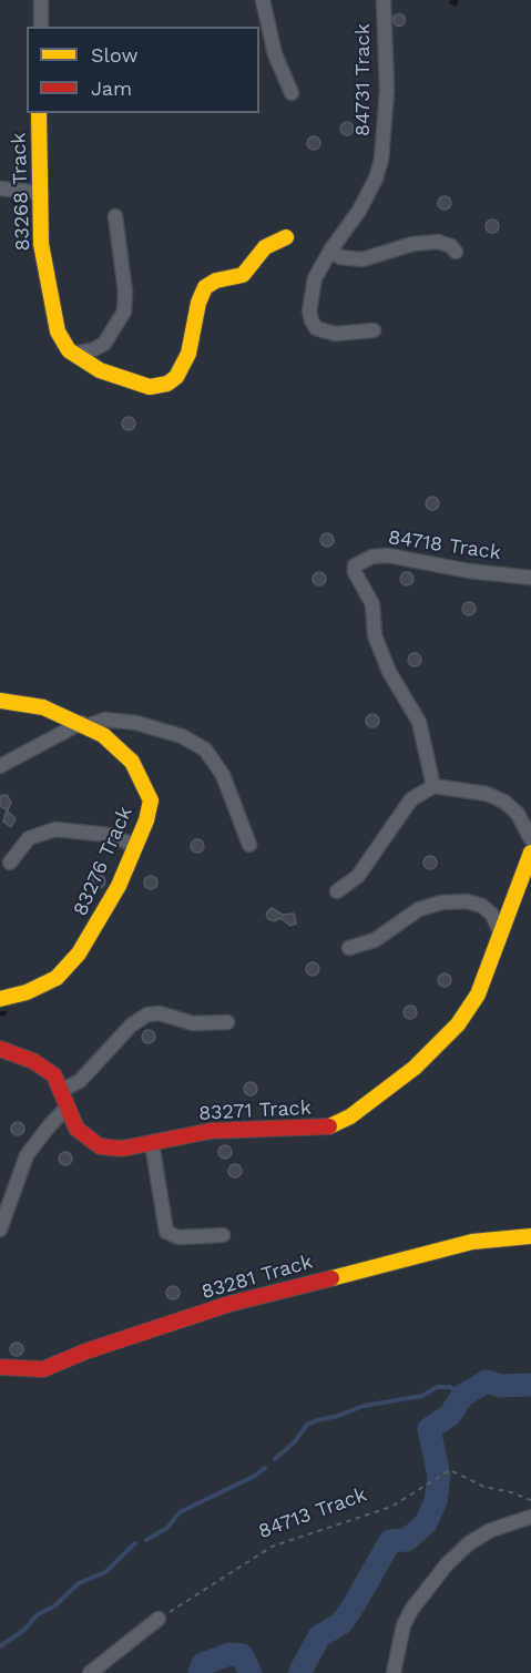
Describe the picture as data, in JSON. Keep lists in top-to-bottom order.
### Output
{
  "streets": {
    "street": [
      "84731 Track",
      "83268 Track",
      "84718 Track",
      "83276 Track",
      "83271 Track",
      "83281 Track"
    ],
    "path": ["84713 Track"]
  },
  "legend": ["Slow", "Jam"]
}
